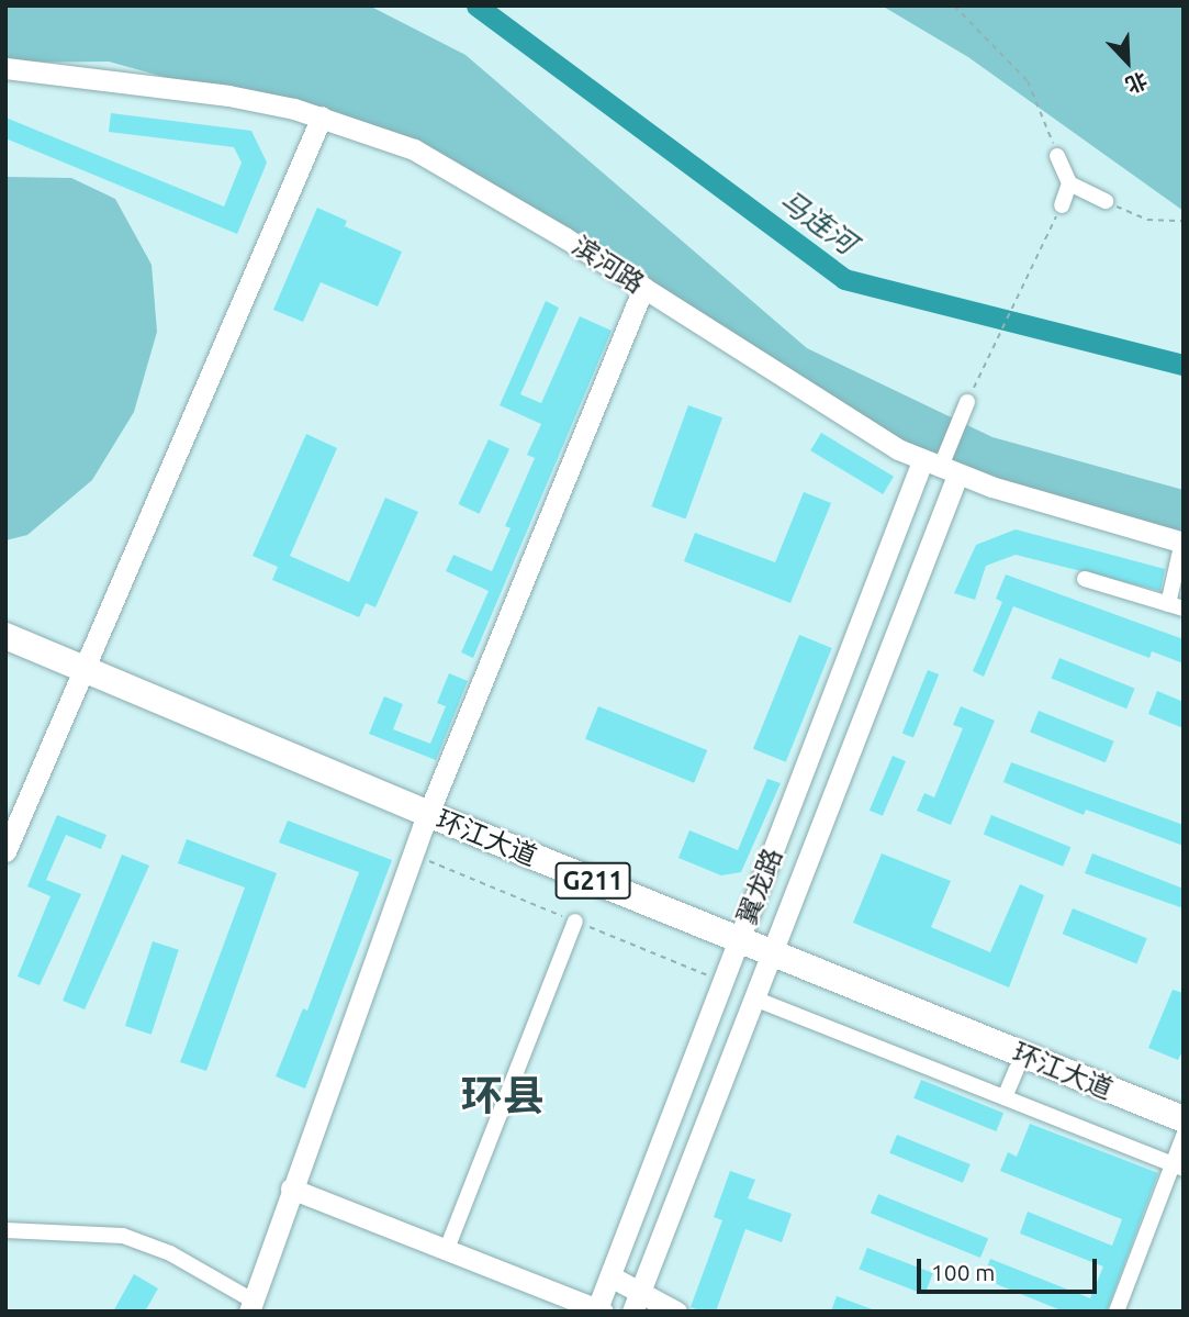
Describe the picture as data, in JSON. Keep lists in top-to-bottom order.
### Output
{
  "streets": {
    "highway": ["环江大道", "G211"],
    "main road": ["滨河路", "翼龙路"]
  },
  "crossings": [
    ["滨河路", "翼龙路"],
    ["环江大道", "翼龙路"]
  ],
  "districts": ["环县"],
  "water": ["马连河"],
  "scale_bar": "100 m",
  "north": "bottom right"
}
